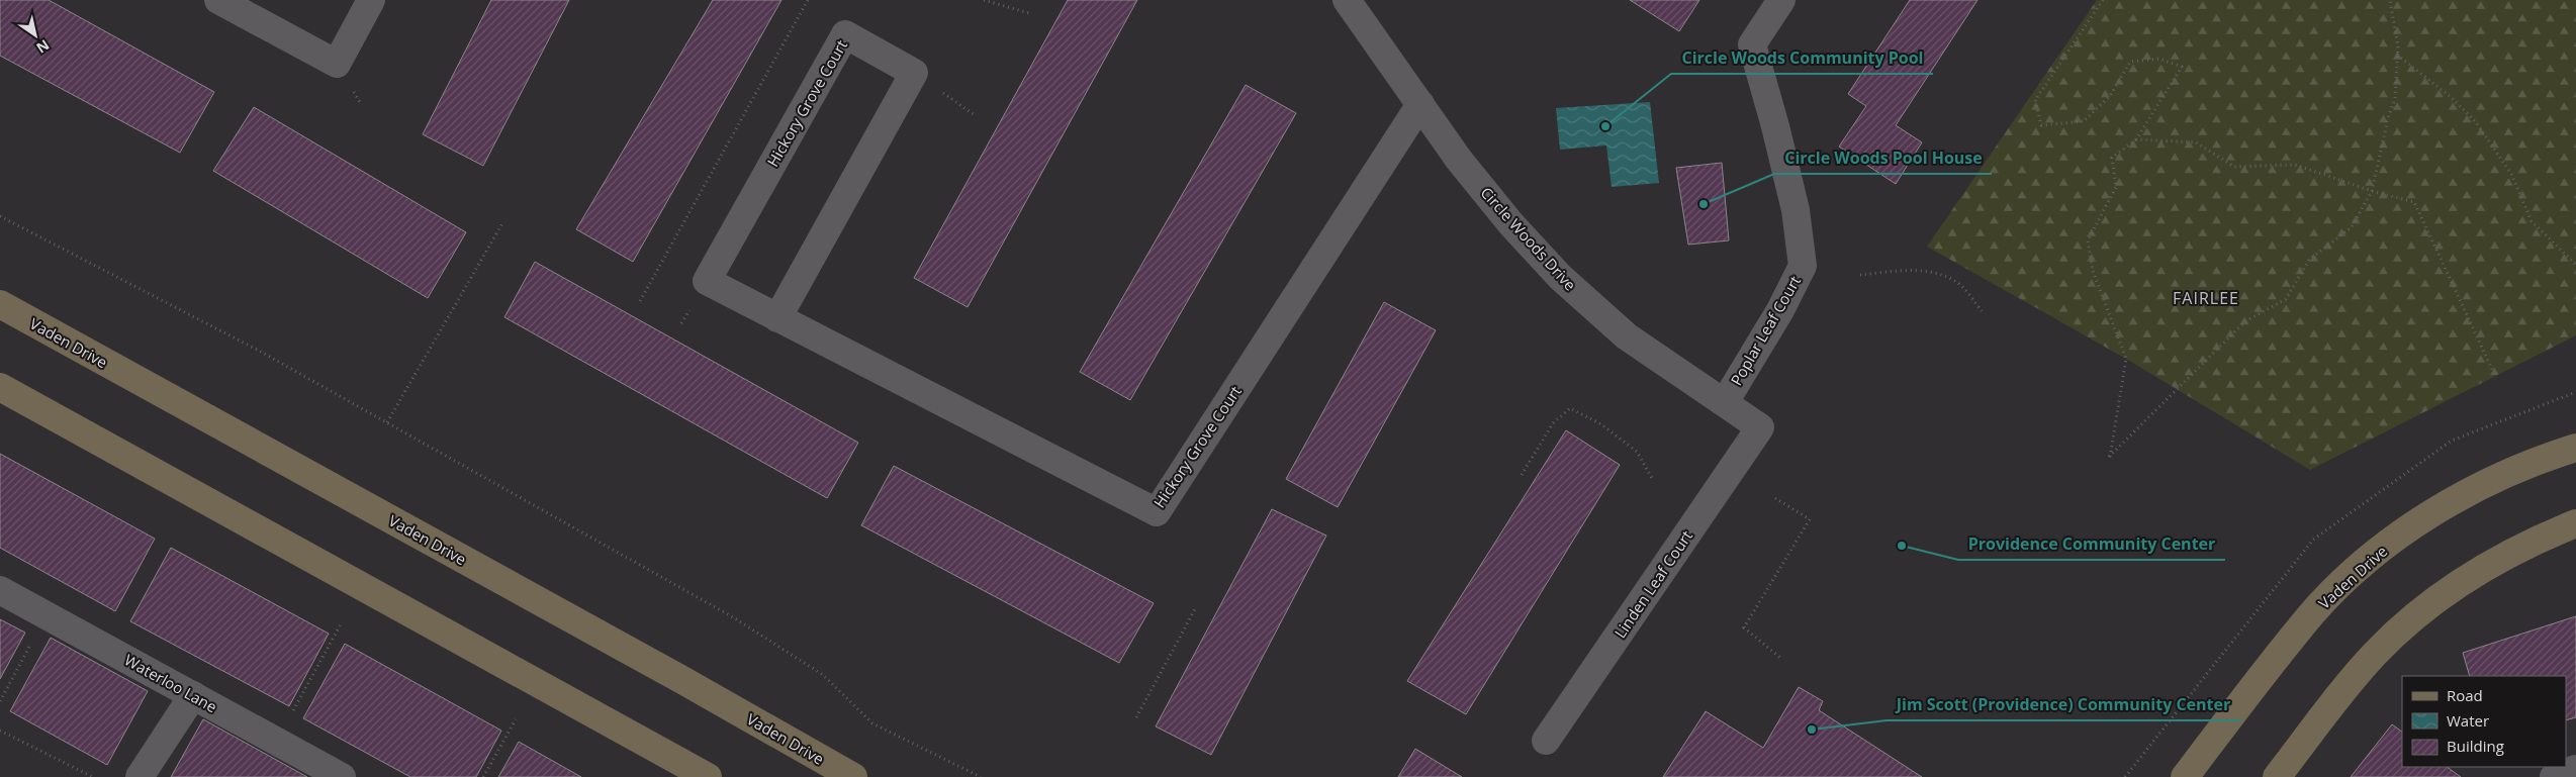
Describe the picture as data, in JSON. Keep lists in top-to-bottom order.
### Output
{
  "streets": {
    "street": [
      "Hickory Grove Court",
      "Circle Woods Drive",
      "Poplar Leaf Court",
      "Vaden Drive",
      "Linden Leaf Court",
      "Waterloo Lane"
    ]
  },
  "crossings": [
    ["Hickory Grove Court", "Circle Woods Drive"],
    ["Circle Woods Drive", "Poplar Leaf Court"],
    ["Circle Woods Drive", "Linden Leaf Court"]
  ],
  "districts": ["FAIRLEE"],
  "places": [
    "Circle Woods Community Pool",
    "Circle Woods Pool House",
    "Providence Community Center",
    "Jim Scott (Providence) Community Center"
  ],
  "legend": ["Road", "Water", "Building"],
  "north": "bottom right"
}
